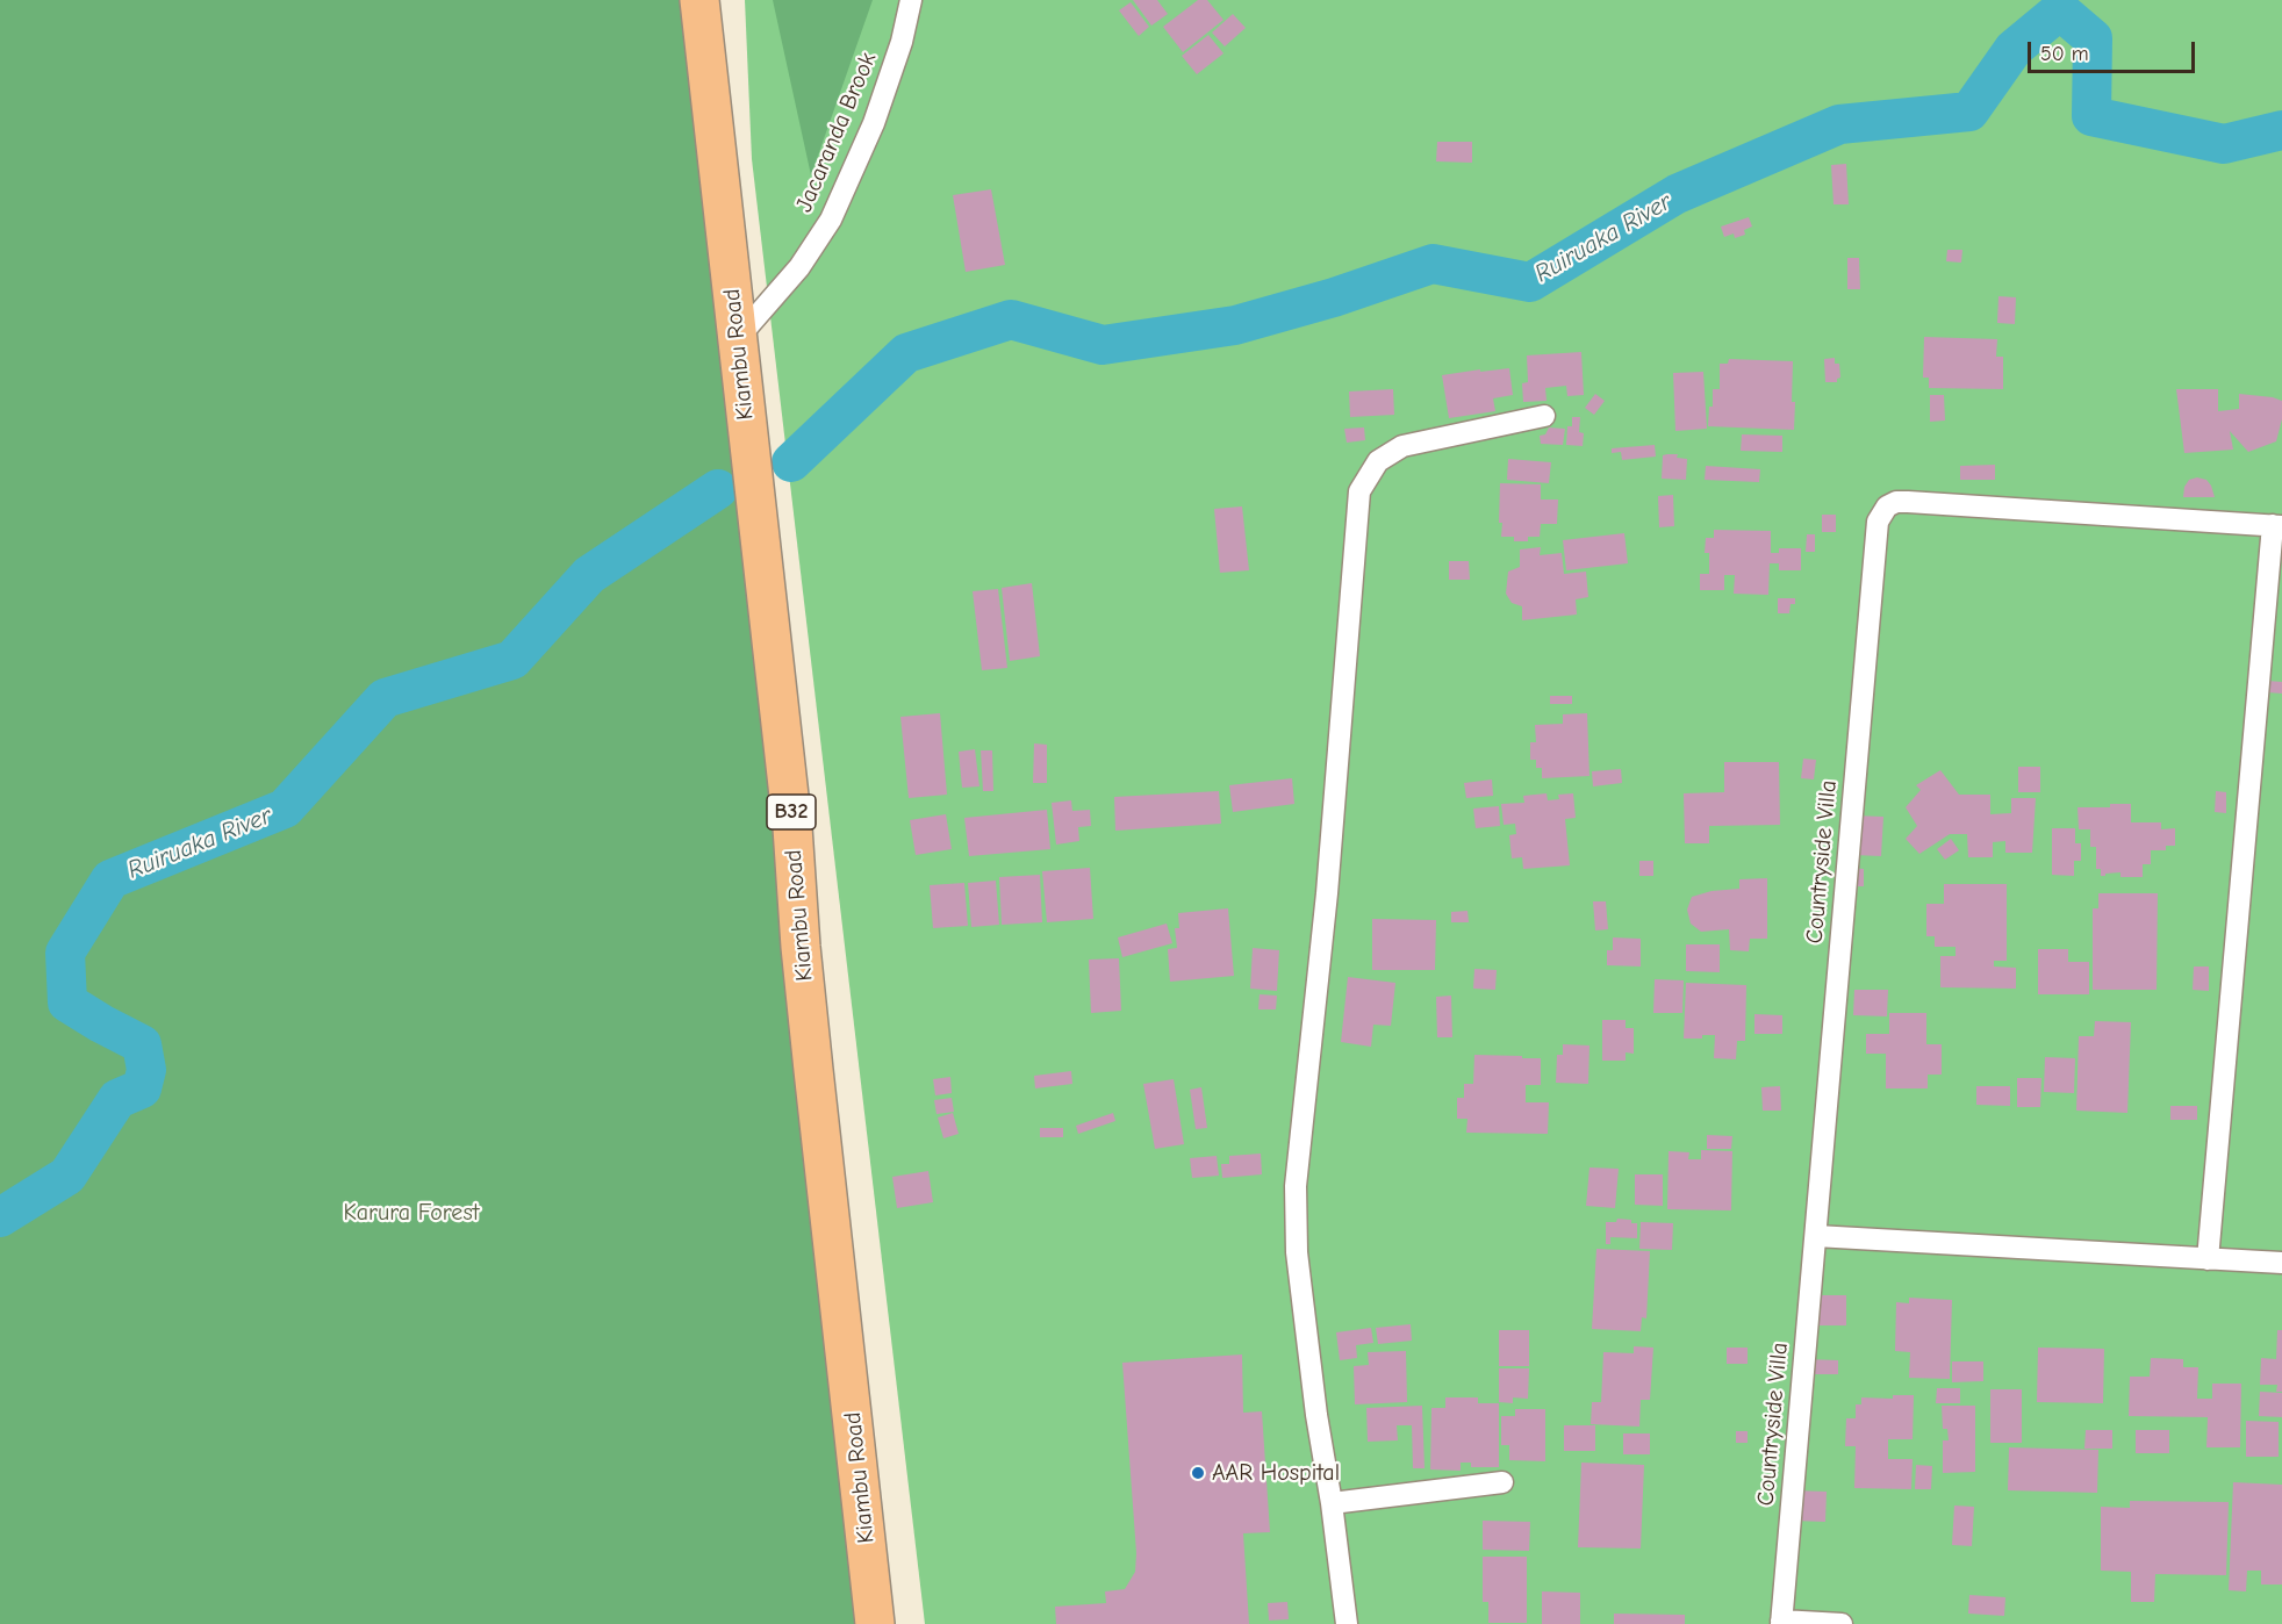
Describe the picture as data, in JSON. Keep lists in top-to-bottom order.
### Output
{
  "streets": {
    "highway": ["Kiambu Road", "B32"],
    "street": ["Jacaranda Brook", "Countryside Villa"]
  },
  "crossings": [
    ["Jacaranda Brook", "Kiambu Road"]
  ],
  "water": ["Ruiruaka River"],
  "parks": ["Karura Forest"],
  "places": ["AAR Hospital"],
  "scale_bar": "50 m"
}
